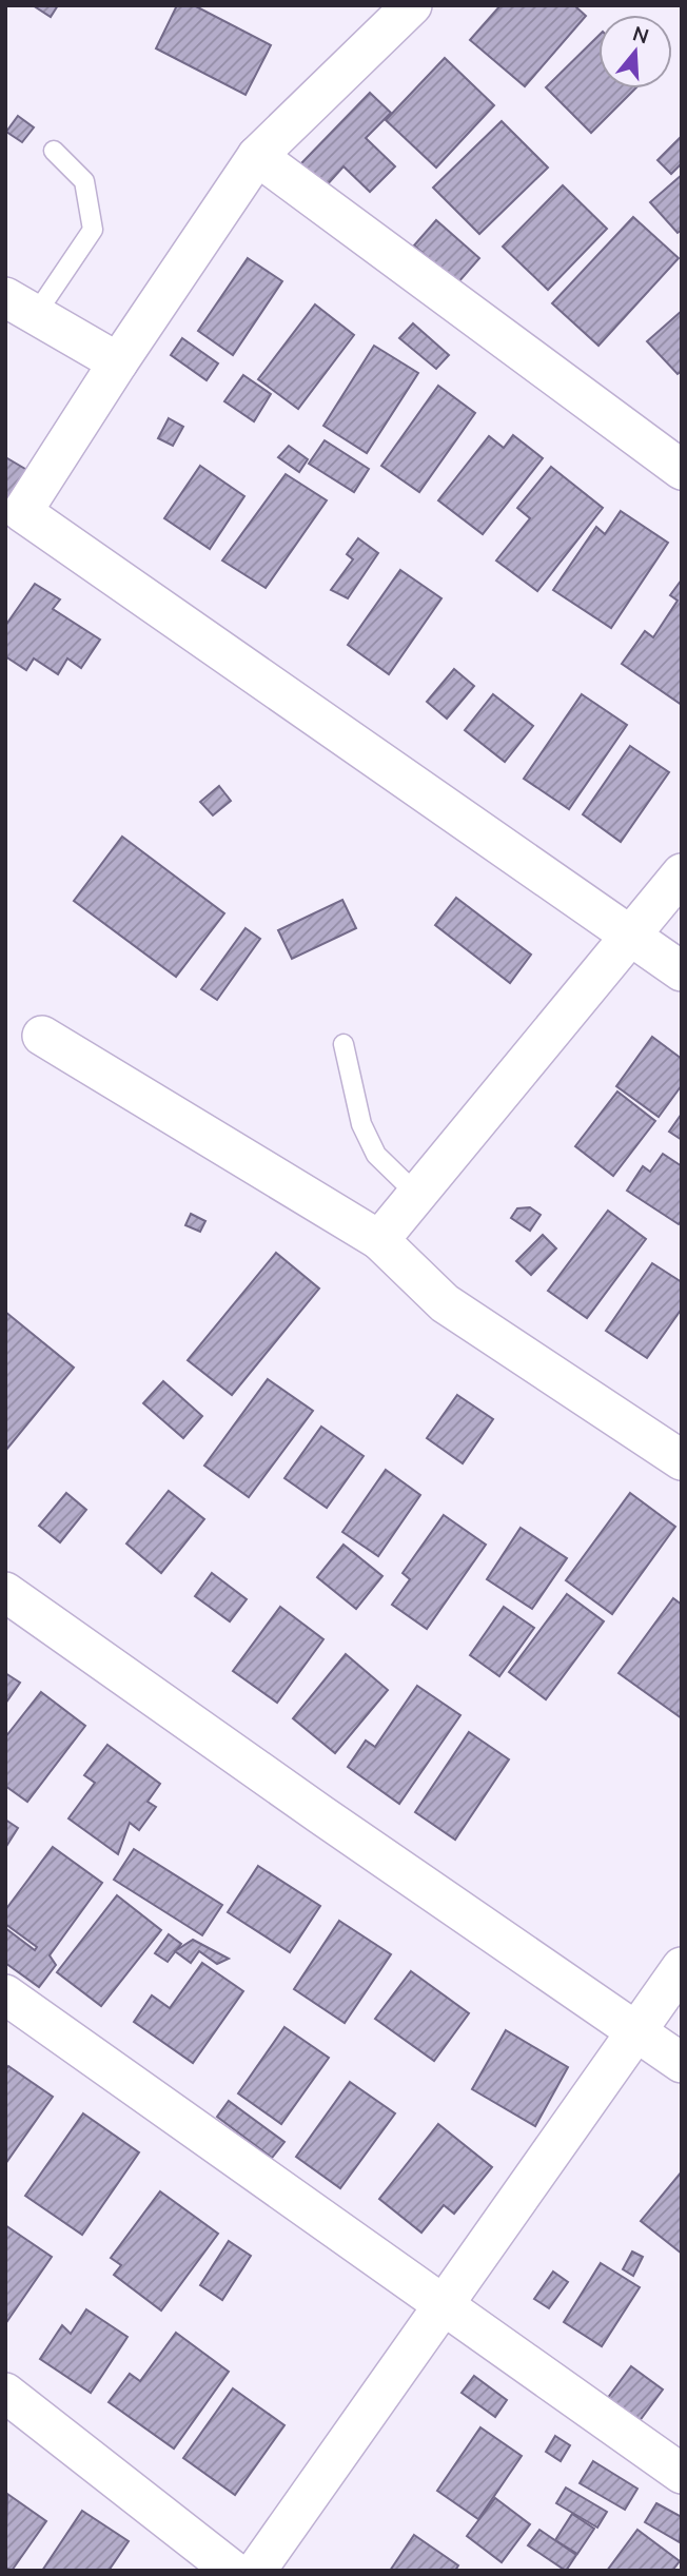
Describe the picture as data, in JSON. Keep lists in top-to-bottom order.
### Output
{
  "north": "top"
}
